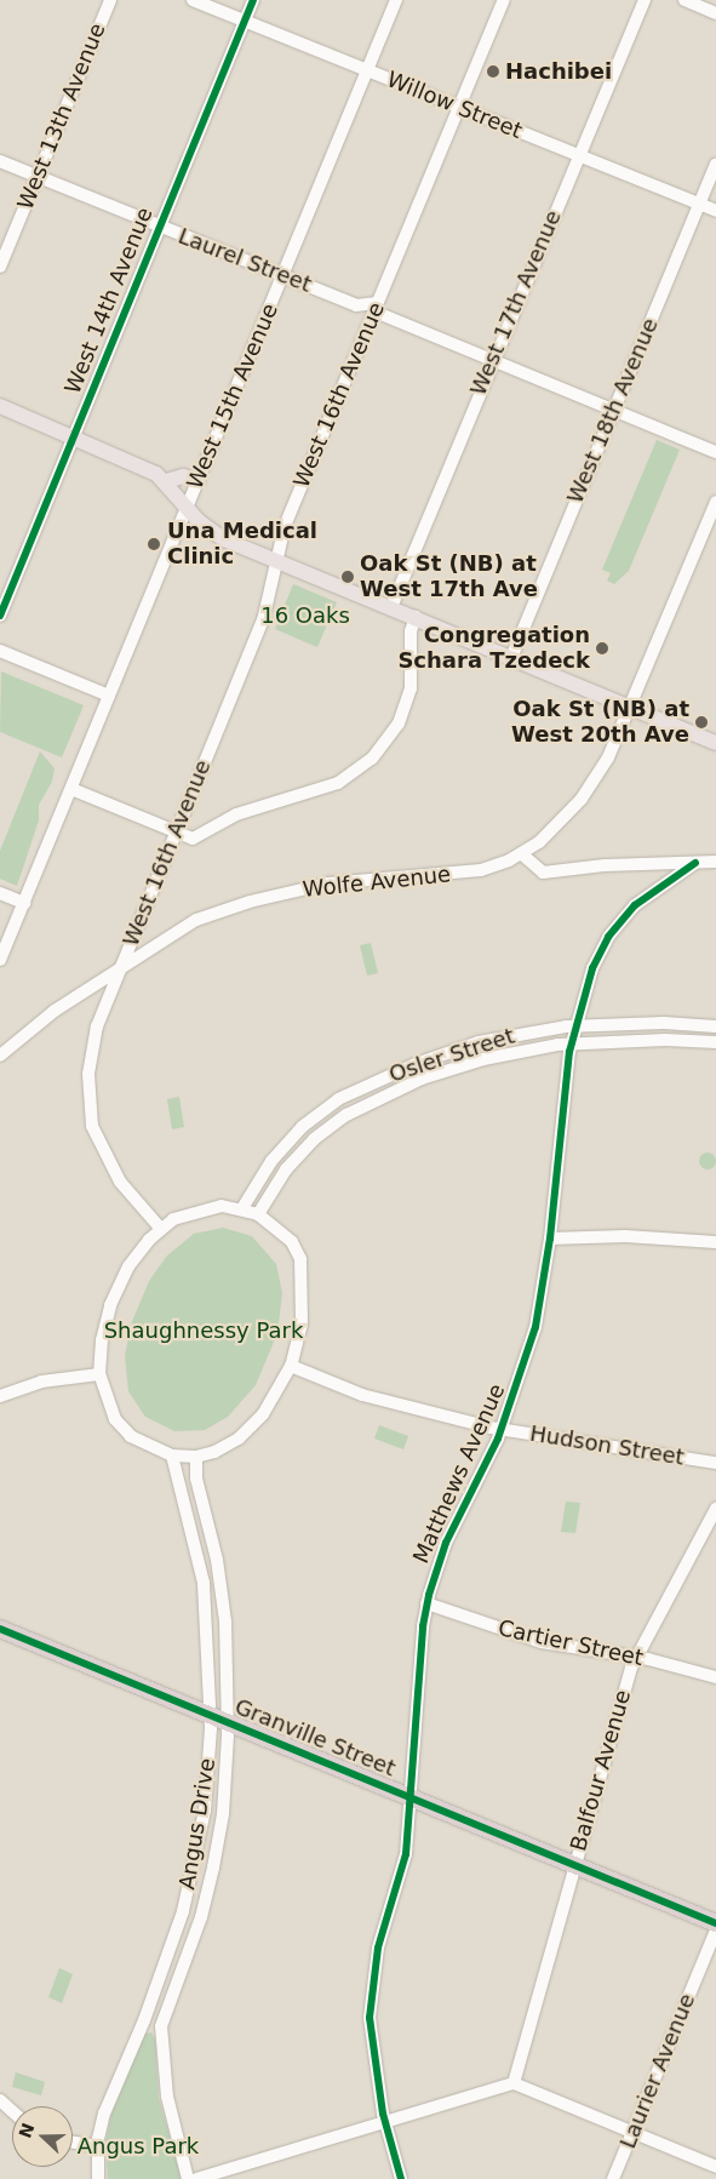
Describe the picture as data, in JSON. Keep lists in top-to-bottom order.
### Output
{
  "streets": {
    "highway": ["Granville Street"],
    "street": [
      "Willow Street",
      "West 13th Avenue",
      "Laurel Street",
      "West 14th Avenue",
      "West 17th Avenue",
      "West 16th Avenue",
      "West 15th Avenue",
      "West 18th Avenue",
      "Wolfe Avenue",
      "Osler Street",
      "Hudson Street",
      "Matthews Avenue",
      "Cartier Street",
      "Balfour Avenue",
      "Angus Drive",
      "Laurier Avenue"
    ]
  },
  "crossings": [
    ["Willow Street", "West 14th Avenue"],
    ["Willow Street", "West 17th Avenue"],
    ["Willow Street", "West 16th Avenue"],
    ["Willow Street", "West 15th Avenue"],
    ["Willow Street", "West 18th Avenue"],
    ["West 13th Avenue", "Laurel Street"],
    ["Laurel Street", "West 14th Avenue"],
    ["Laurel Street", "West 17th Avenue"],
    ["Laurel Street", "West 16th Avenue"],
    ["Laurel Street", "West 15th Avenue"],
    ["Laurel Street", "West 18th Avenue"],
    ["West 16th Avenue", "Wolfe Avenue"],
    ["Osler Street", "Matthews Avenue"],
    ["Hudson Street", "Matthews Avenue"],
    ["Matthews Avenue", "Cartier Street"],
    ["Matthews Avenue", "Granville Street"],
    ["Cartier Street", "Balfour Avenue"],
    ["Granville Street", "Balfour Avenue"],
    ["Granville Street", "Angus Drive"]
  ],
  "parks": ["16 Oaks", "Shaughnessy Park", "Angus Park"],
  "places": [
    "Hachibei",
    "Una Medical Clinic",
    "Oak St (NB) at West 17th Ave",
    "Congregation Schara Tzedeck",
    "Oak St (NB) at West 20th Ave"
  ],
  "north": "left"
}
